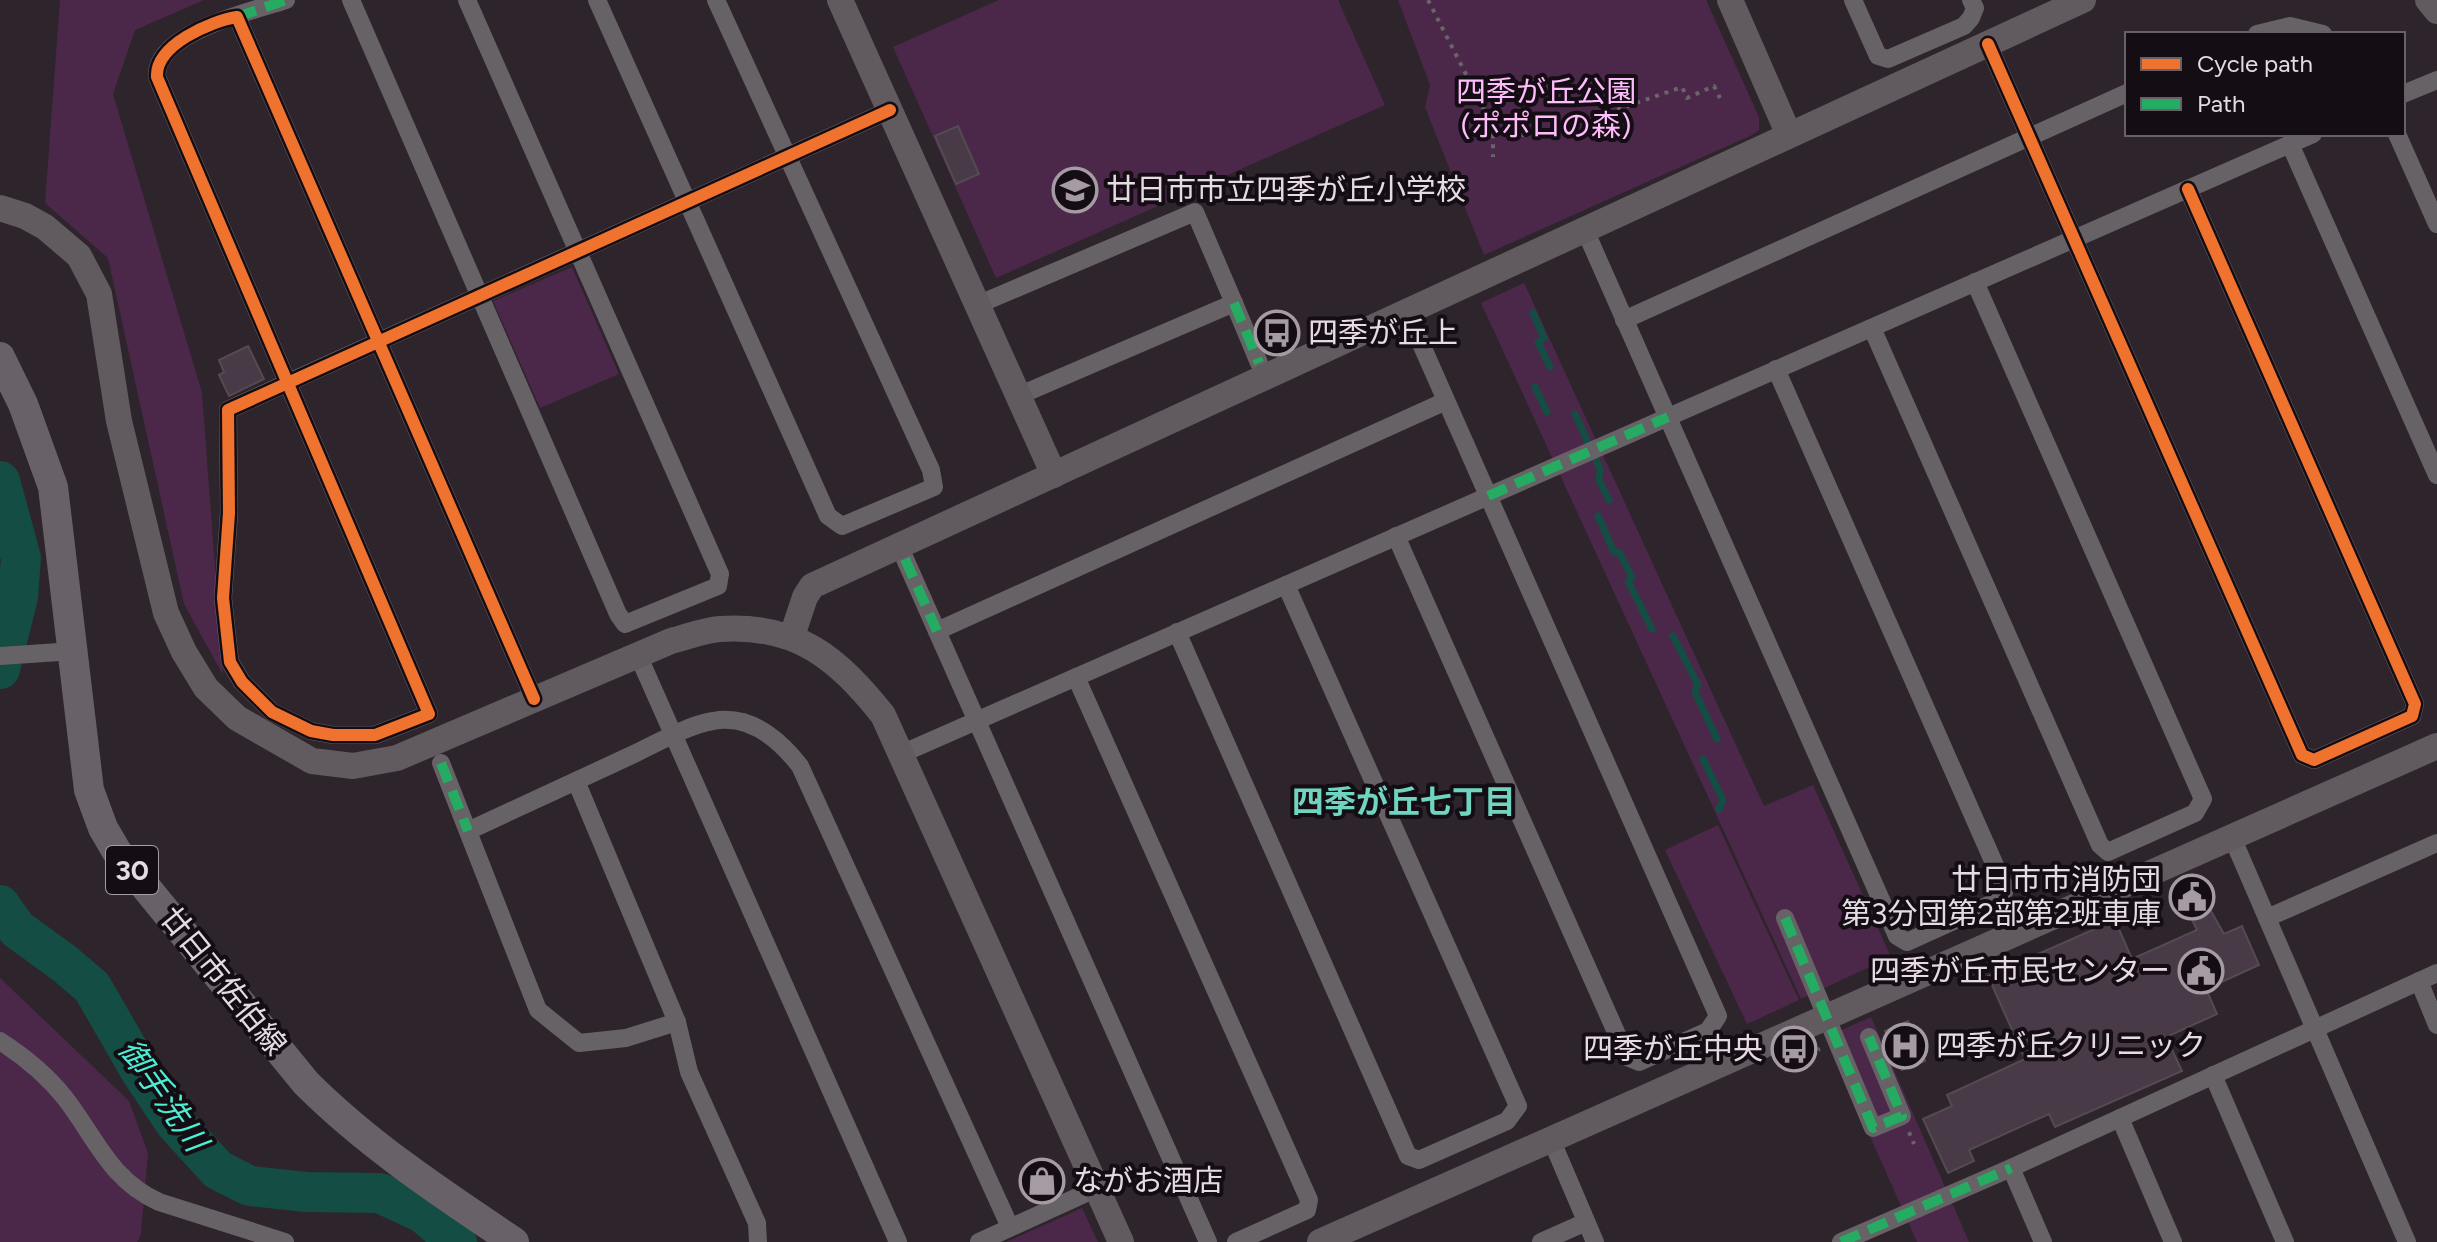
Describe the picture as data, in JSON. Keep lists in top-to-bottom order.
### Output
{
  "streets": {
    "main road": ["30", "廿日市佐伯線"]
  },
  "districts": ["四季が丘七丁目"],
  "water": ["御手洗川"],
  "parks": ["四季が丘公園 (ポポロの森)"],
  "places": {
    "school or university": ["廿日市市立四季が丘小学校"],
    "bus stop": ["四季が丘上", "四季が丘中央"],
    "public building": ["廿日市市消防団 第3分団第2部第2班車庫", "四季が丘市民センター"],
    "hospital": ["四季が丘クリニック"],
    "shop": ["ながお酒店"]
  },
  "legend": ["Cycle path", "Path"]
}
